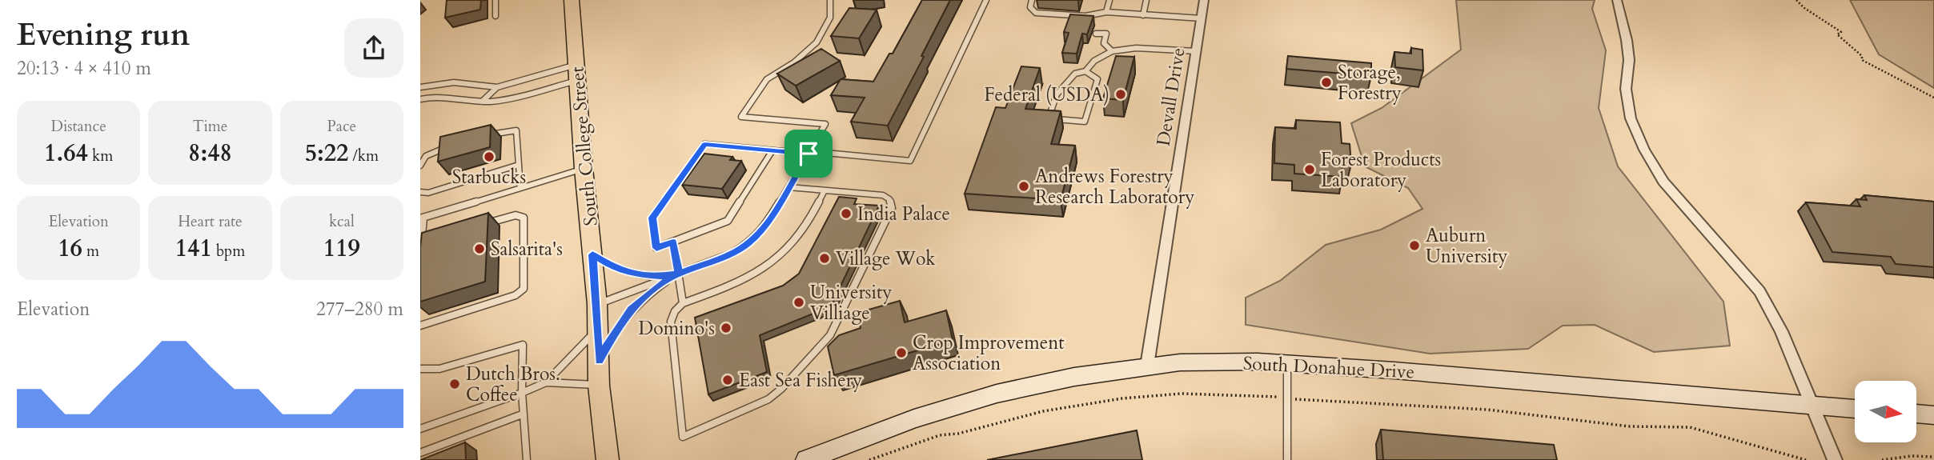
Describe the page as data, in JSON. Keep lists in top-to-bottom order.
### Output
{
  "streets": {
    "main road": ["South College Street"],
    "street": ["Devall Drive", "South Donahue Drive"]
  },
  "crossings": [
    ["Devall Drive", "South Donahue Drive"]
  ],
  "places": [
    "Storage, Forestry",
    "Federal (USDA)",
    "Starbucks",
    "Forest Products Laboratory",
    "Andrews Forestry Research Laboratory",
    "India Palace",
    "Auburn University",
    "Salsarita's",
    "Village Wok",
    "University Villiage",
    "Domino's",
    "Crop Improvement Association",
    "East Sea Fishery",
    "Dutch Bros. Coffee"
  ],
  "north": "right",
  "page": {
    "heading": ["Evening run", "20:13 · 4 × 410 m"],
    "stats": [
      ["Distance", "1.64 km"],
      ["Time", "8:48"],
      ["Pace", "5:22 /km"],
      ["Elevation", "16 m"],
      ["Heart rate", "141 bpm"],
      ["kcal", "119"]
    ],
    "chart": ["Elevation", "277–280 m"]
  }
}
